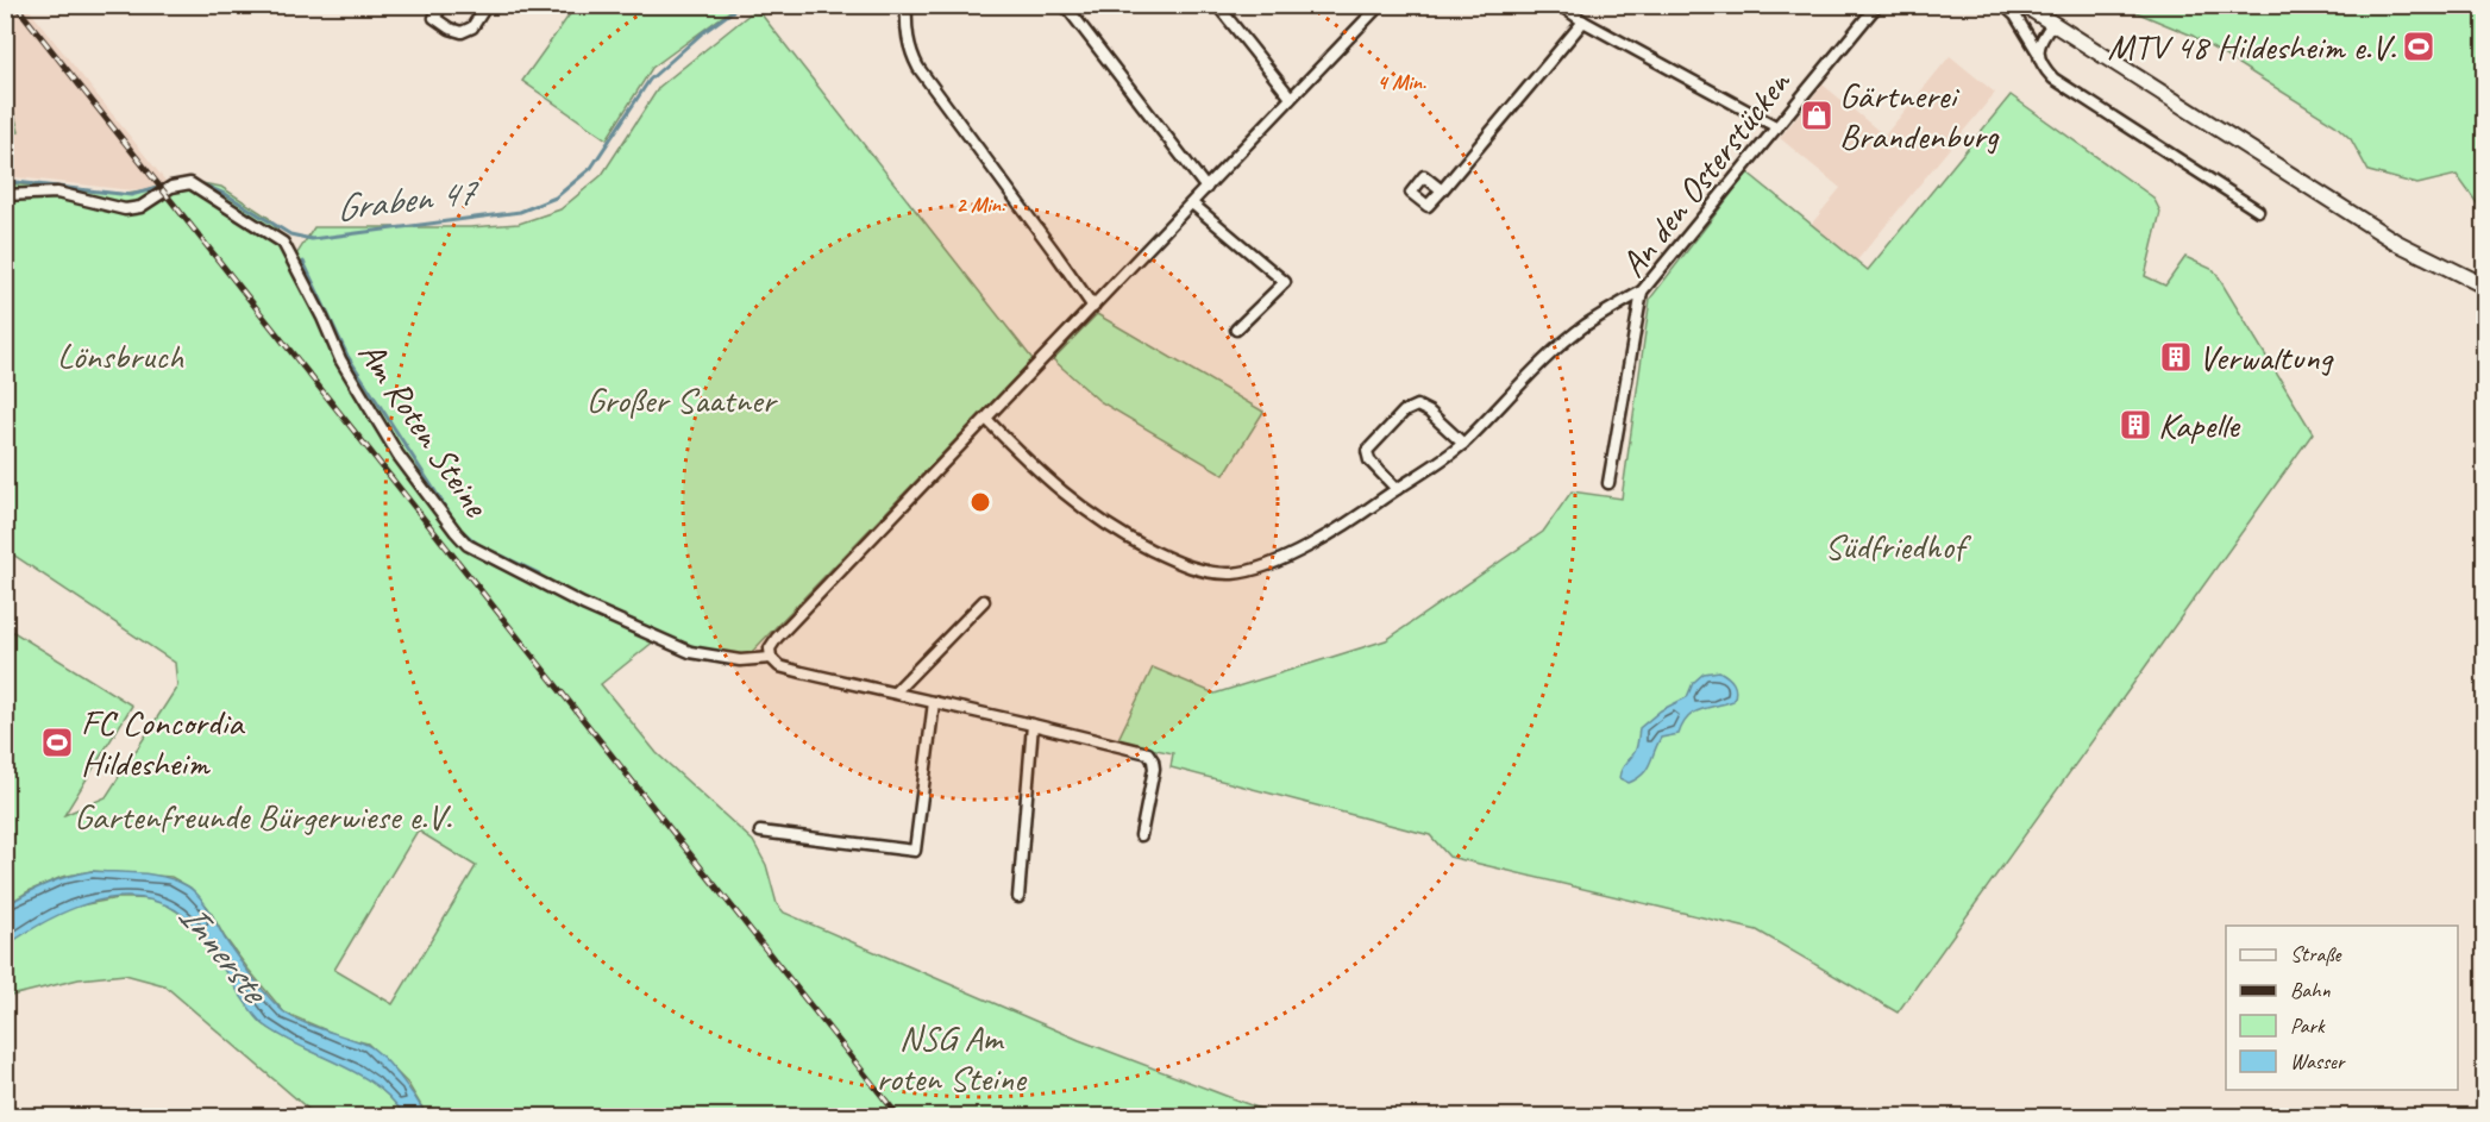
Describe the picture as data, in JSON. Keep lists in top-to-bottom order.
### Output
{
  "streets": {
    "street": ["An den Osterstücken", "Am Roten Steine"]
  },
  "water": ["Graben 47", "Innerste"],
  "parks": [
    "Lönsbruch",
    "Großer Saatner",
    "Südfriedhof",
    "Gartenfreunde Bürgerwiese e.V.",
    "NSG Am roten Steine"
  ],
  "places": {
    "sports": ["MTV 48 Hildesheim e.V.", "FC Concordia Hildesheim"],
    "shop": ["Gärtnerei Brandenburg"],
    "building": ["Verwaltung", "Kapelle"]
  },
  "legend": [
    "Straße",
    "Bahn",
    "Park",
    "Wasser"
  ],
  "rings": ["4 Min.", "2 Min."]
}
